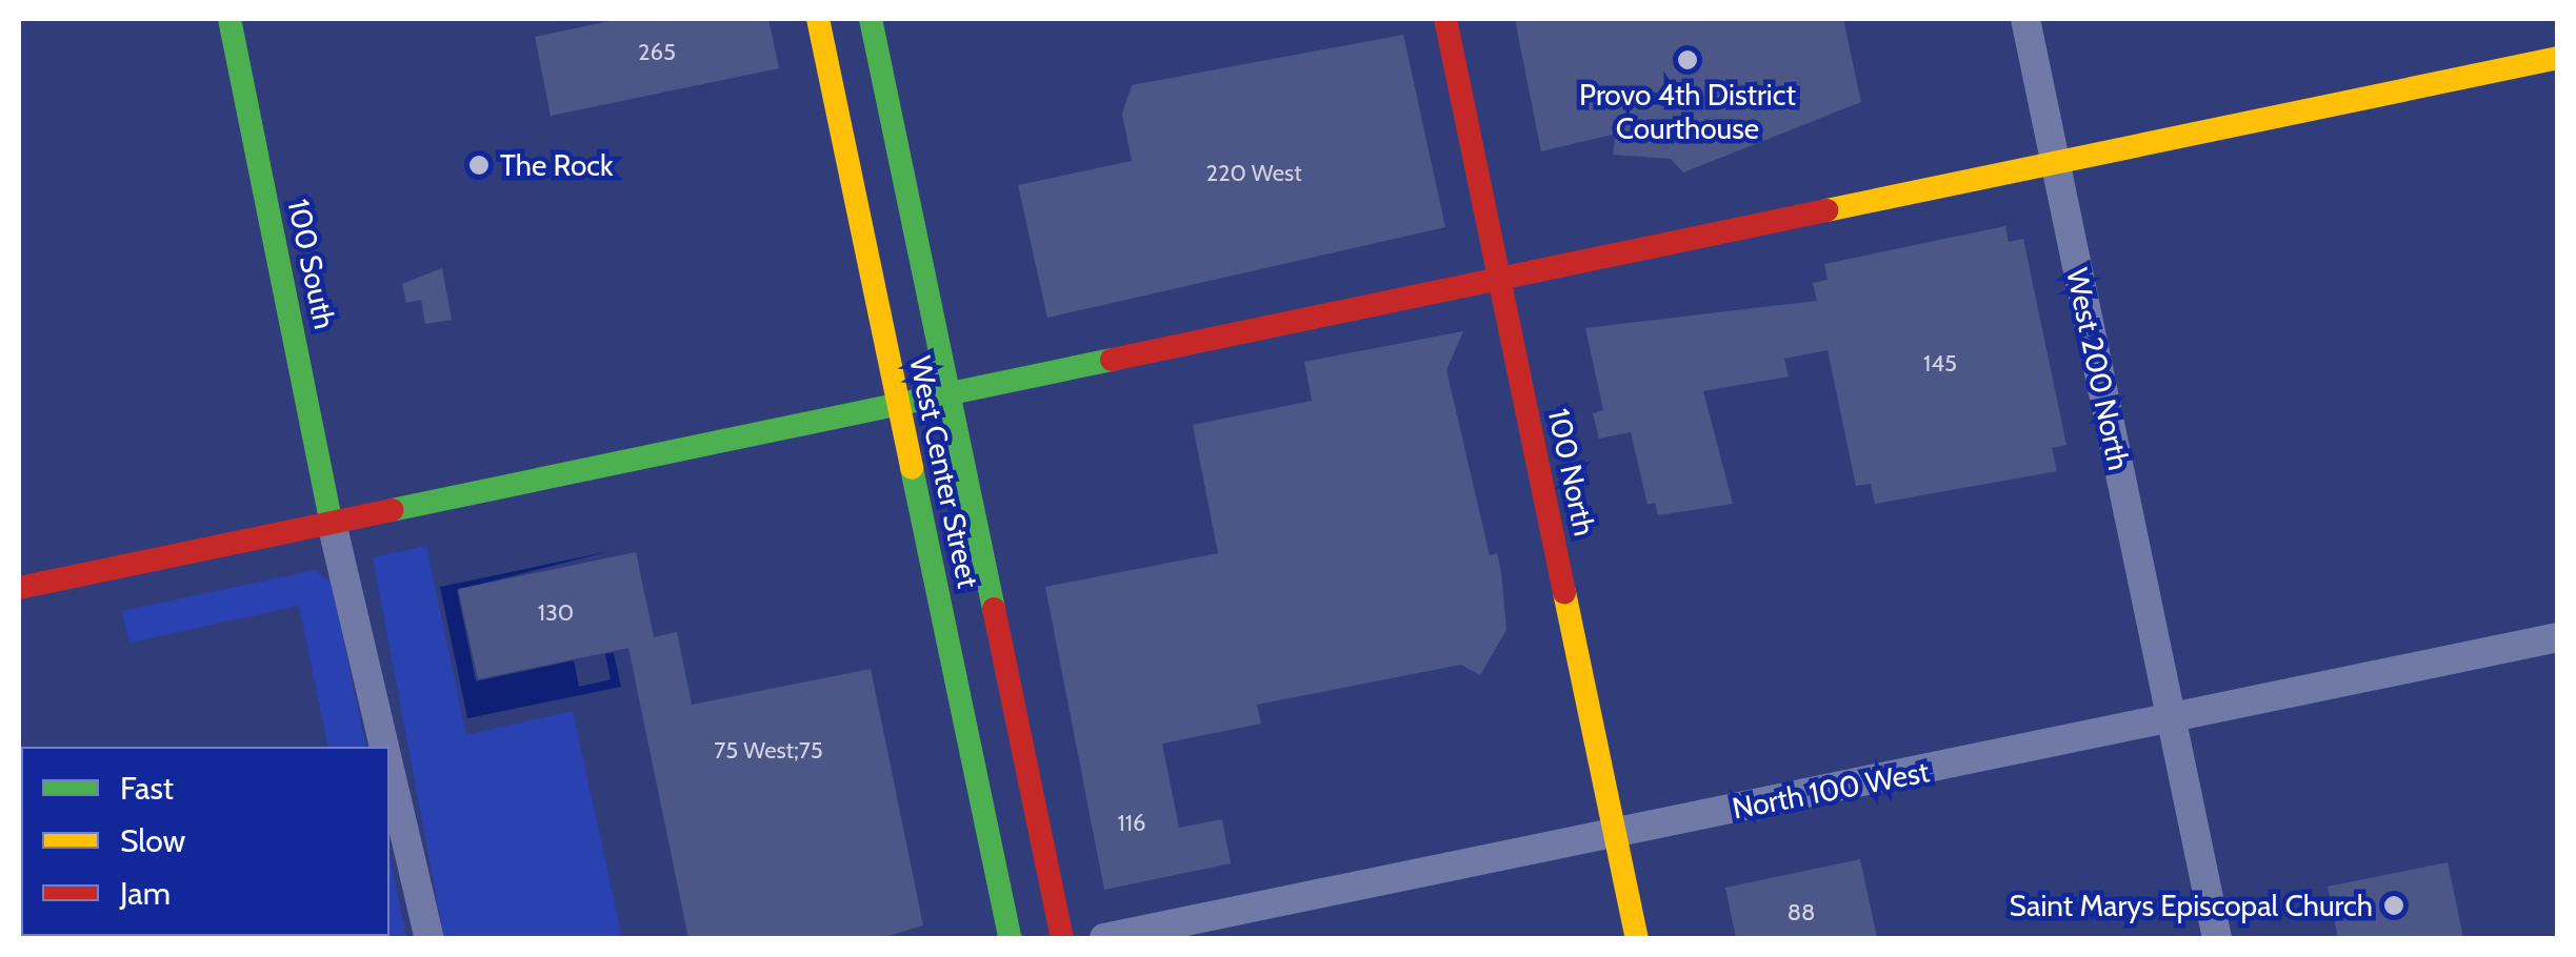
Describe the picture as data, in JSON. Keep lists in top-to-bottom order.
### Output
{
  "streets": {
    "main road": ["100 South", "West Center Street", "100 North"],
    "street": ["West 200 North", "North 100 West"]
  },
  "crossings": [
    ["West 200 North", "North 100 West"],
    ["100 North", "North 100 West"]
  ],
  "places": ["Provo 4th District Courthouse", "The Rock", "Saint Marys Episcopal Church"],
  "house_numbers": [
    "265",
    "220 West",
    "145",
    "130",
    "75 West;75",
    "116",
    "88"
  ],
  "legend": ["Fast", "Slow", "Jam"]
}
